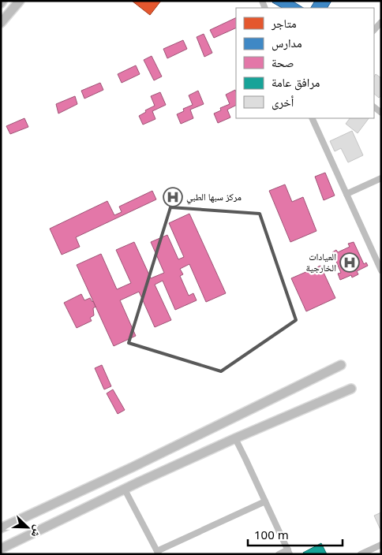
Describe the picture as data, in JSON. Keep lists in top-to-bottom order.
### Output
{
  "places": {
    "hospital": ["مركز سبها الطبي", "العيادات الخارجية"]
  },
  "legend": [
    "متاجر",
    "مدارس",
    "صحة",
    "مرافق عامة",
    "أخرى"
  ],
  "scale_bar": "100 m",
  "north": "bottom right"
}
